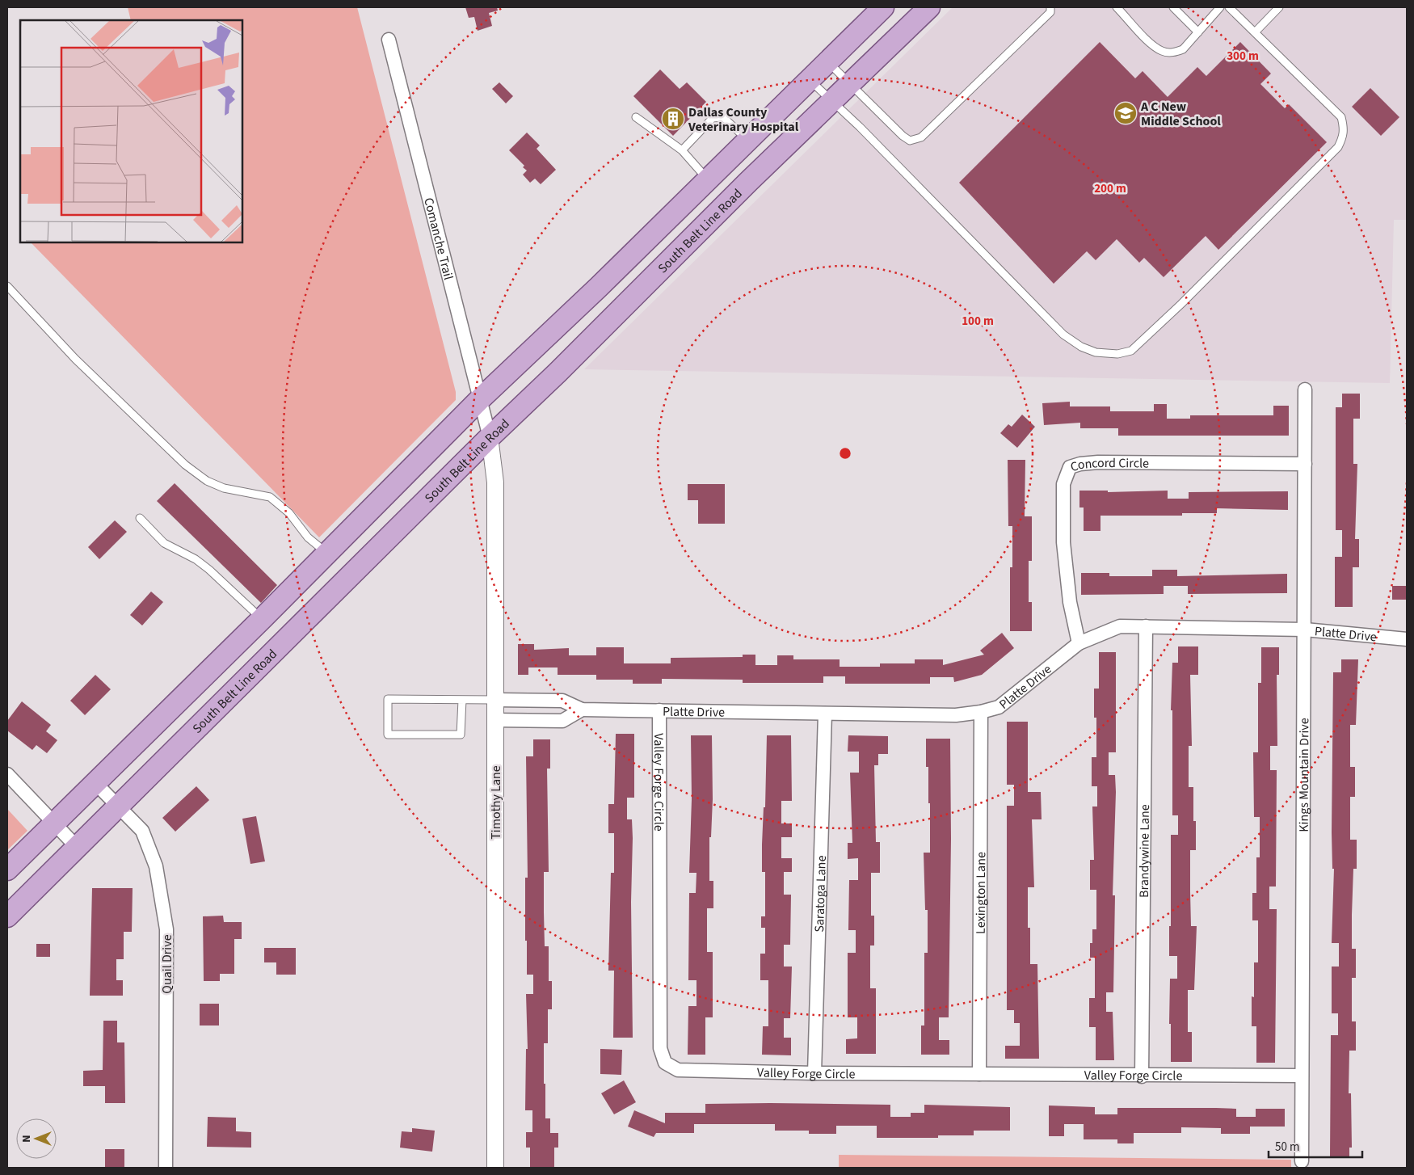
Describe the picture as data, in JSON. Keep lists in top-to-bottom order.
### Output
{
  "streets": {
    "main road": ["South Belt Line Road"],
    "street": [
      "Comanche Trail",
      "Concord Circle",
      "Platte Drive",
      "Kings Mountain Drive",
      "Valley Forge Circle",
      "Timothy Lane",
      "Brandywine Lane",
      "Lexington Lane",
      "Saratoga Lane",
      "Quail Drive"
    ]
  },
  "crossings": [
    ["South Belt Line Road", "Comanche Trail"],
    ["South Belt Line Road", "Timothy Lane"],
    ["South Belt Line Road", "Quail Drive"],
    ["Comanche Trail", "Timothy Lane"],
    ["Concord Circle", "Platte Drive"],
    ["Concord Circle", "Kings Mountain Drive"],
    ["Platte Drive", "Kings Mountain Drive"],
    ["Platte Drive", "Valley Forge Circle"],
    ["Platte Drive", "Timothy Lane"],
    ["Platte Drive", "Brandywine Lane"],
    ["Platte Drive", "Lexington Lane"],
    ["Platte Drive", "Saratoga Lane"],
    ["Kings Mountain Drive", "Valley Forge Circle"],
    ["Valley Forge Circle", "Brandywine Lane"],
    ["Valley Forge Circle", "Lexington Lane"],
    ["Valley Forge Circle", "Saratoga Lane"]
  ],
  "places": {
    "school or university": ["A C New Middle School"],
    "building": ["Dallas County Veterinary Hospital"]
  },
  "scale_bar": "50 m",
  "north": "left",
  "rings": ["300 m", "200 m", "100 m"]
}
